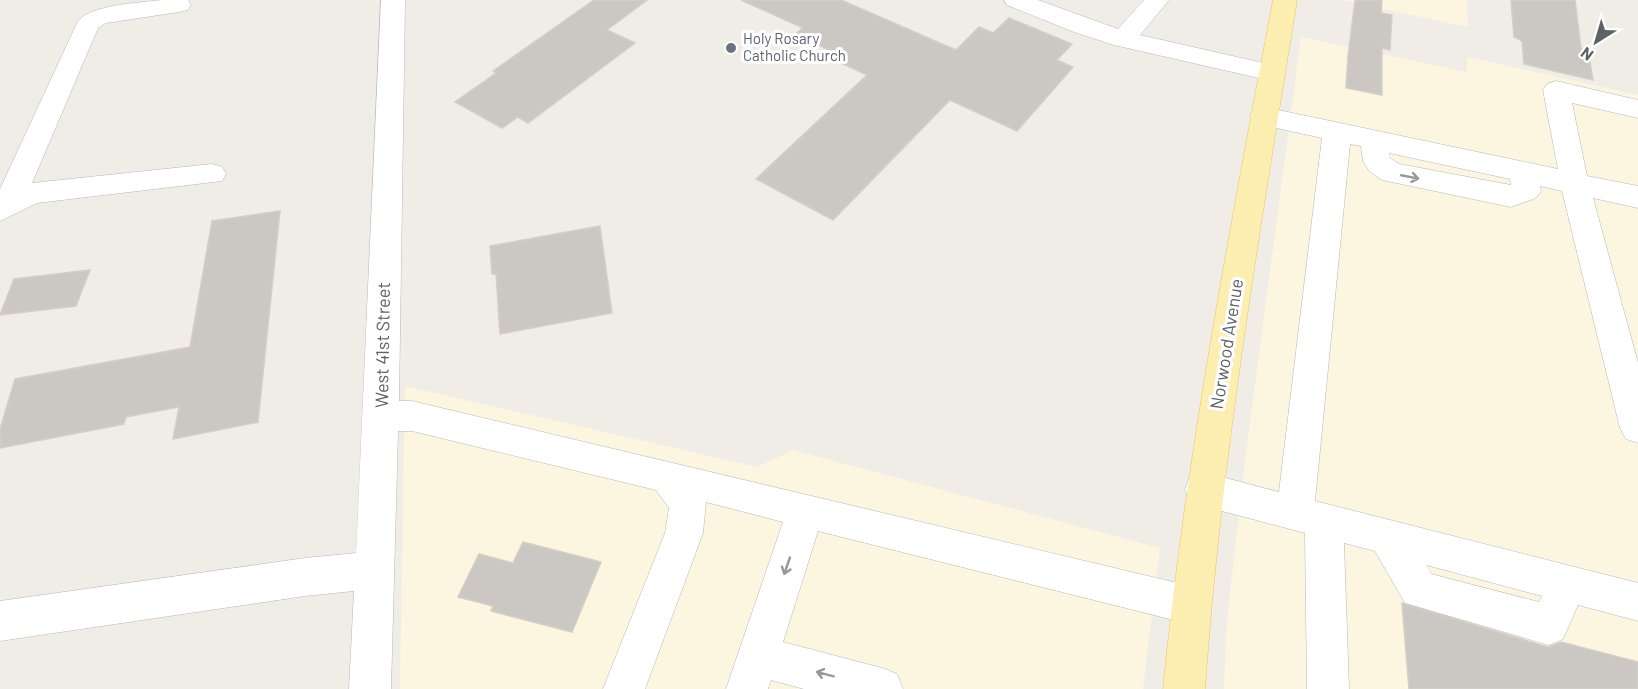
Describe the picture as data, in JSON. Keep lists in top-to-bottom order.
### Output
{
  "streets": {
    "main road": ["Norwood Avenue"],
    "street": ["West 41st Street"]
  },
  "places": ["Holy Rosary Catholic Church"],
  "north": "bottom left"
}
